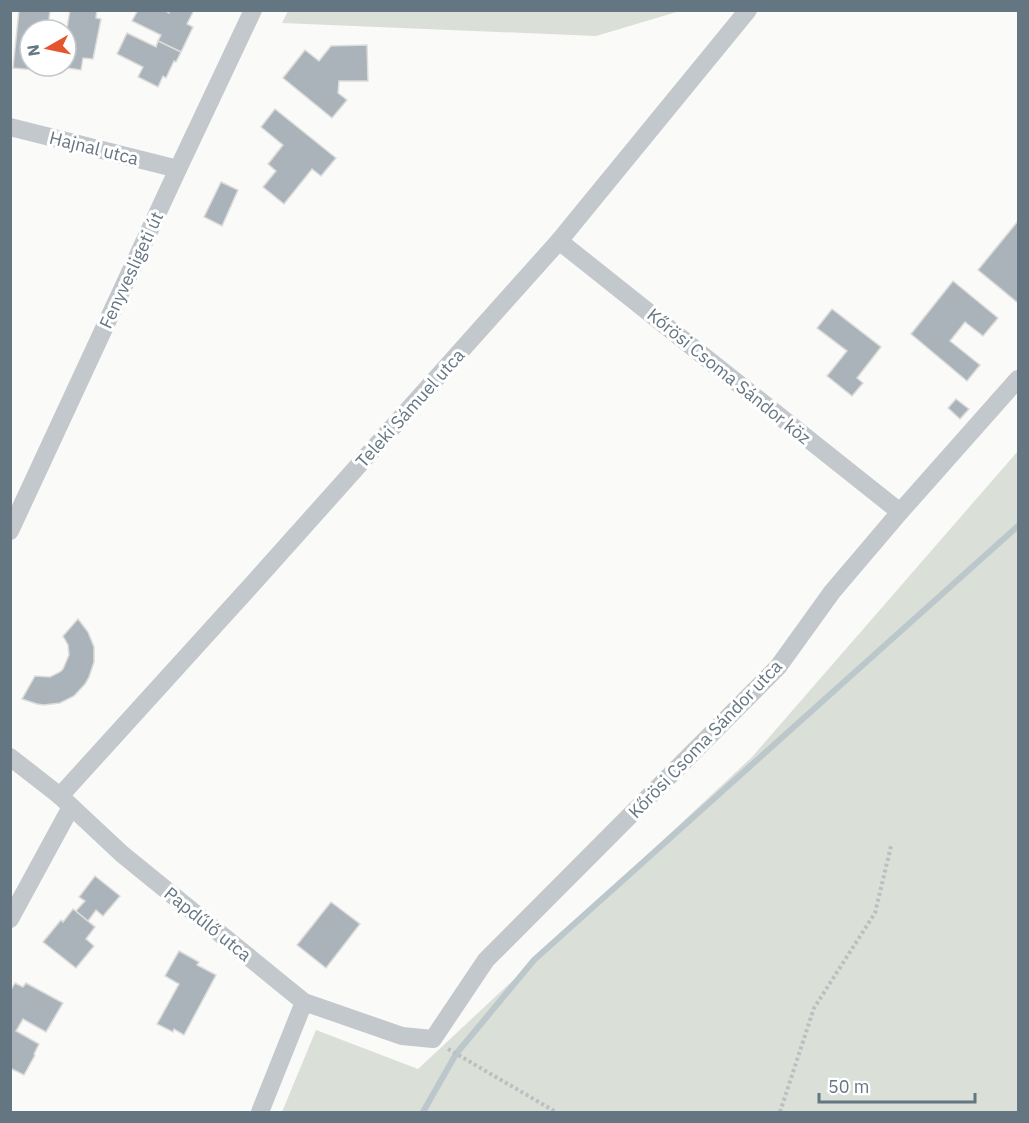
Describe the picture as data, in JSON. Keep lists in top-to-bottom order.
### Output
{
  "streets": {
    "street": [
      "Hajnal utca",
      "Fenyvesligeti út",
      "Kőrösi Csoma Sándor köz",
      "Teleki Sámuel utca",
      "Kőrösi Csoma Sándor utca",
      "Papdűlő utca"
    ]
  },
  "crossings": [
    ["Hajnal utca", "Fenyvesligeti út"],
    ["Kőrösi Csoma Sándor köz", "Teleki Sámuel utca"],
    ["Kőrösi Csoma Sándor köz", "Kőrösi Csoma Sándor utca"],
    ["Teleki Sámuel utca", "Papdűlő utca"],
    ["Kőrösi Csoma Sándor utca", "Papdűlő utca"]
  ],
  "scale_bar": "50 m",
  "north": "left"
}
